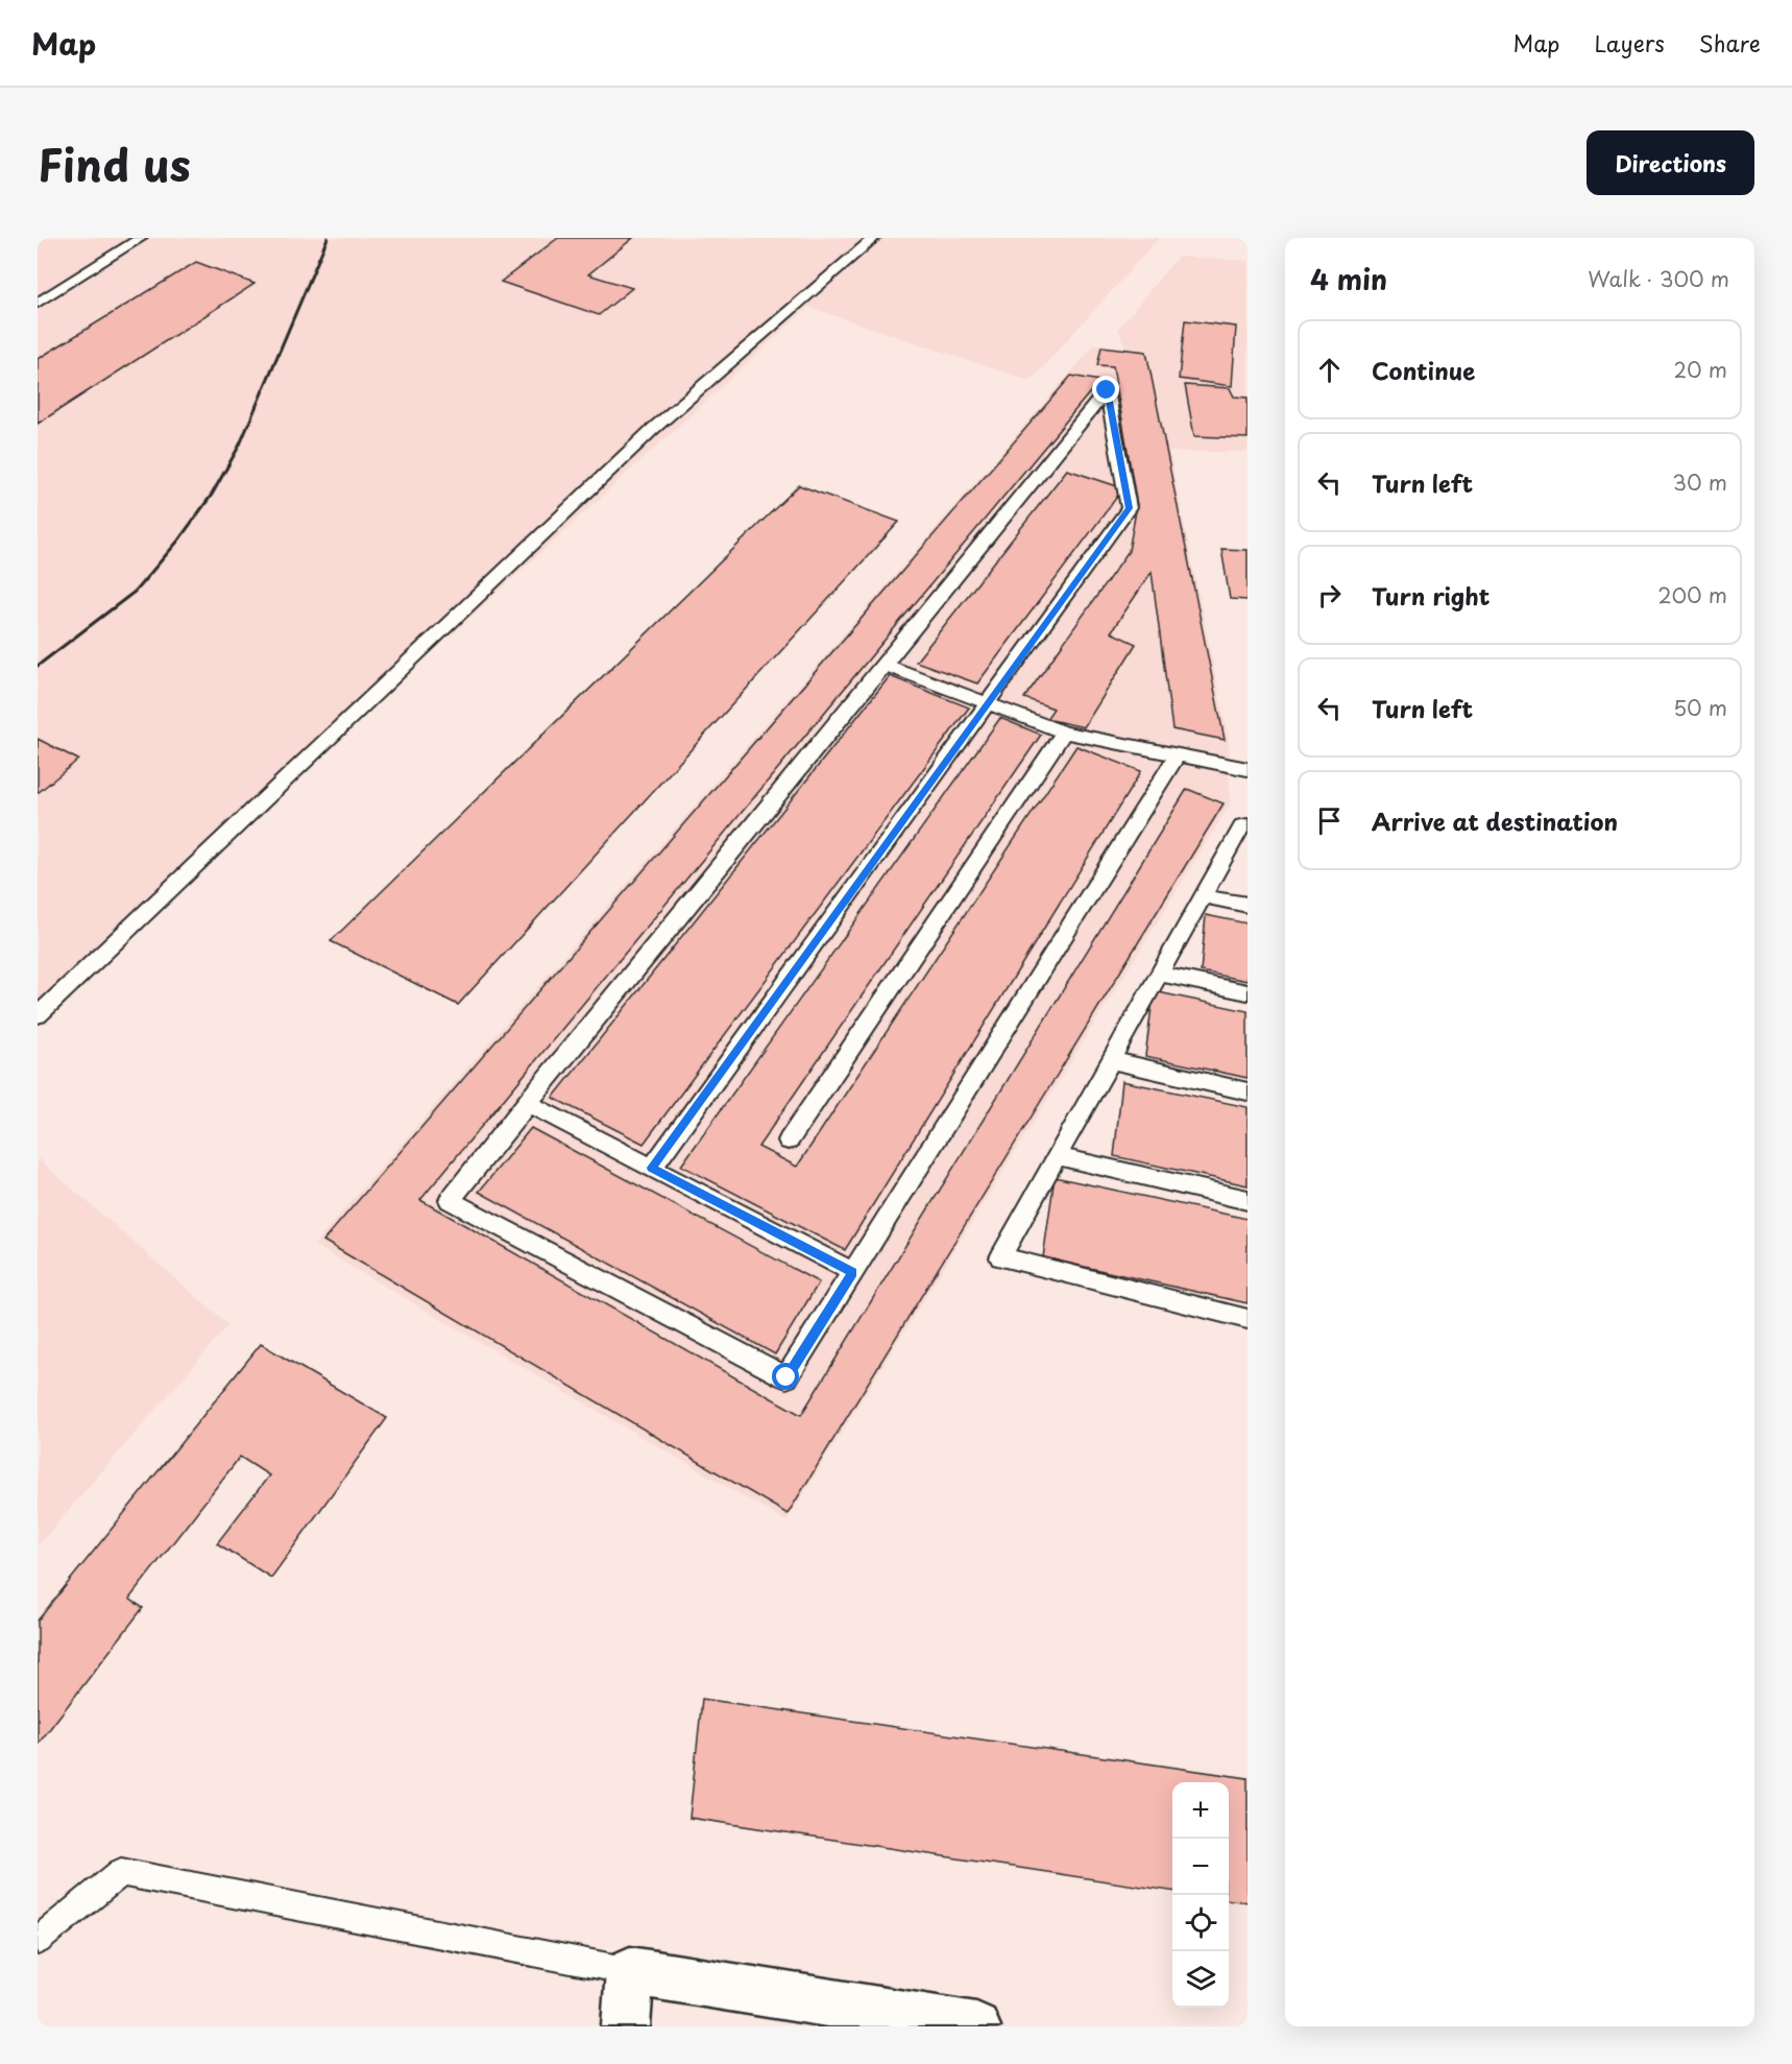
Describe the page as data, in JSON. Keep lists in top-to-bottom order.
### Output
{
  "page": {
    "header": "Map",
    "nav": ["Map", "Layers", "Share"],
    "title": "Find us",
    "buttons": "Directions",
    "heading": ["4 min", "Walk · 300 m"],
    "list": [
      ["Continue", "20 m"],
      ["Turn left", "30 m"],
      ["Turn right", "200 m"],
      ["Turn left", "50 m"],
      "Arrive at destination"
    ],
    "map_buttons": ["+", "−"]
  }
}
